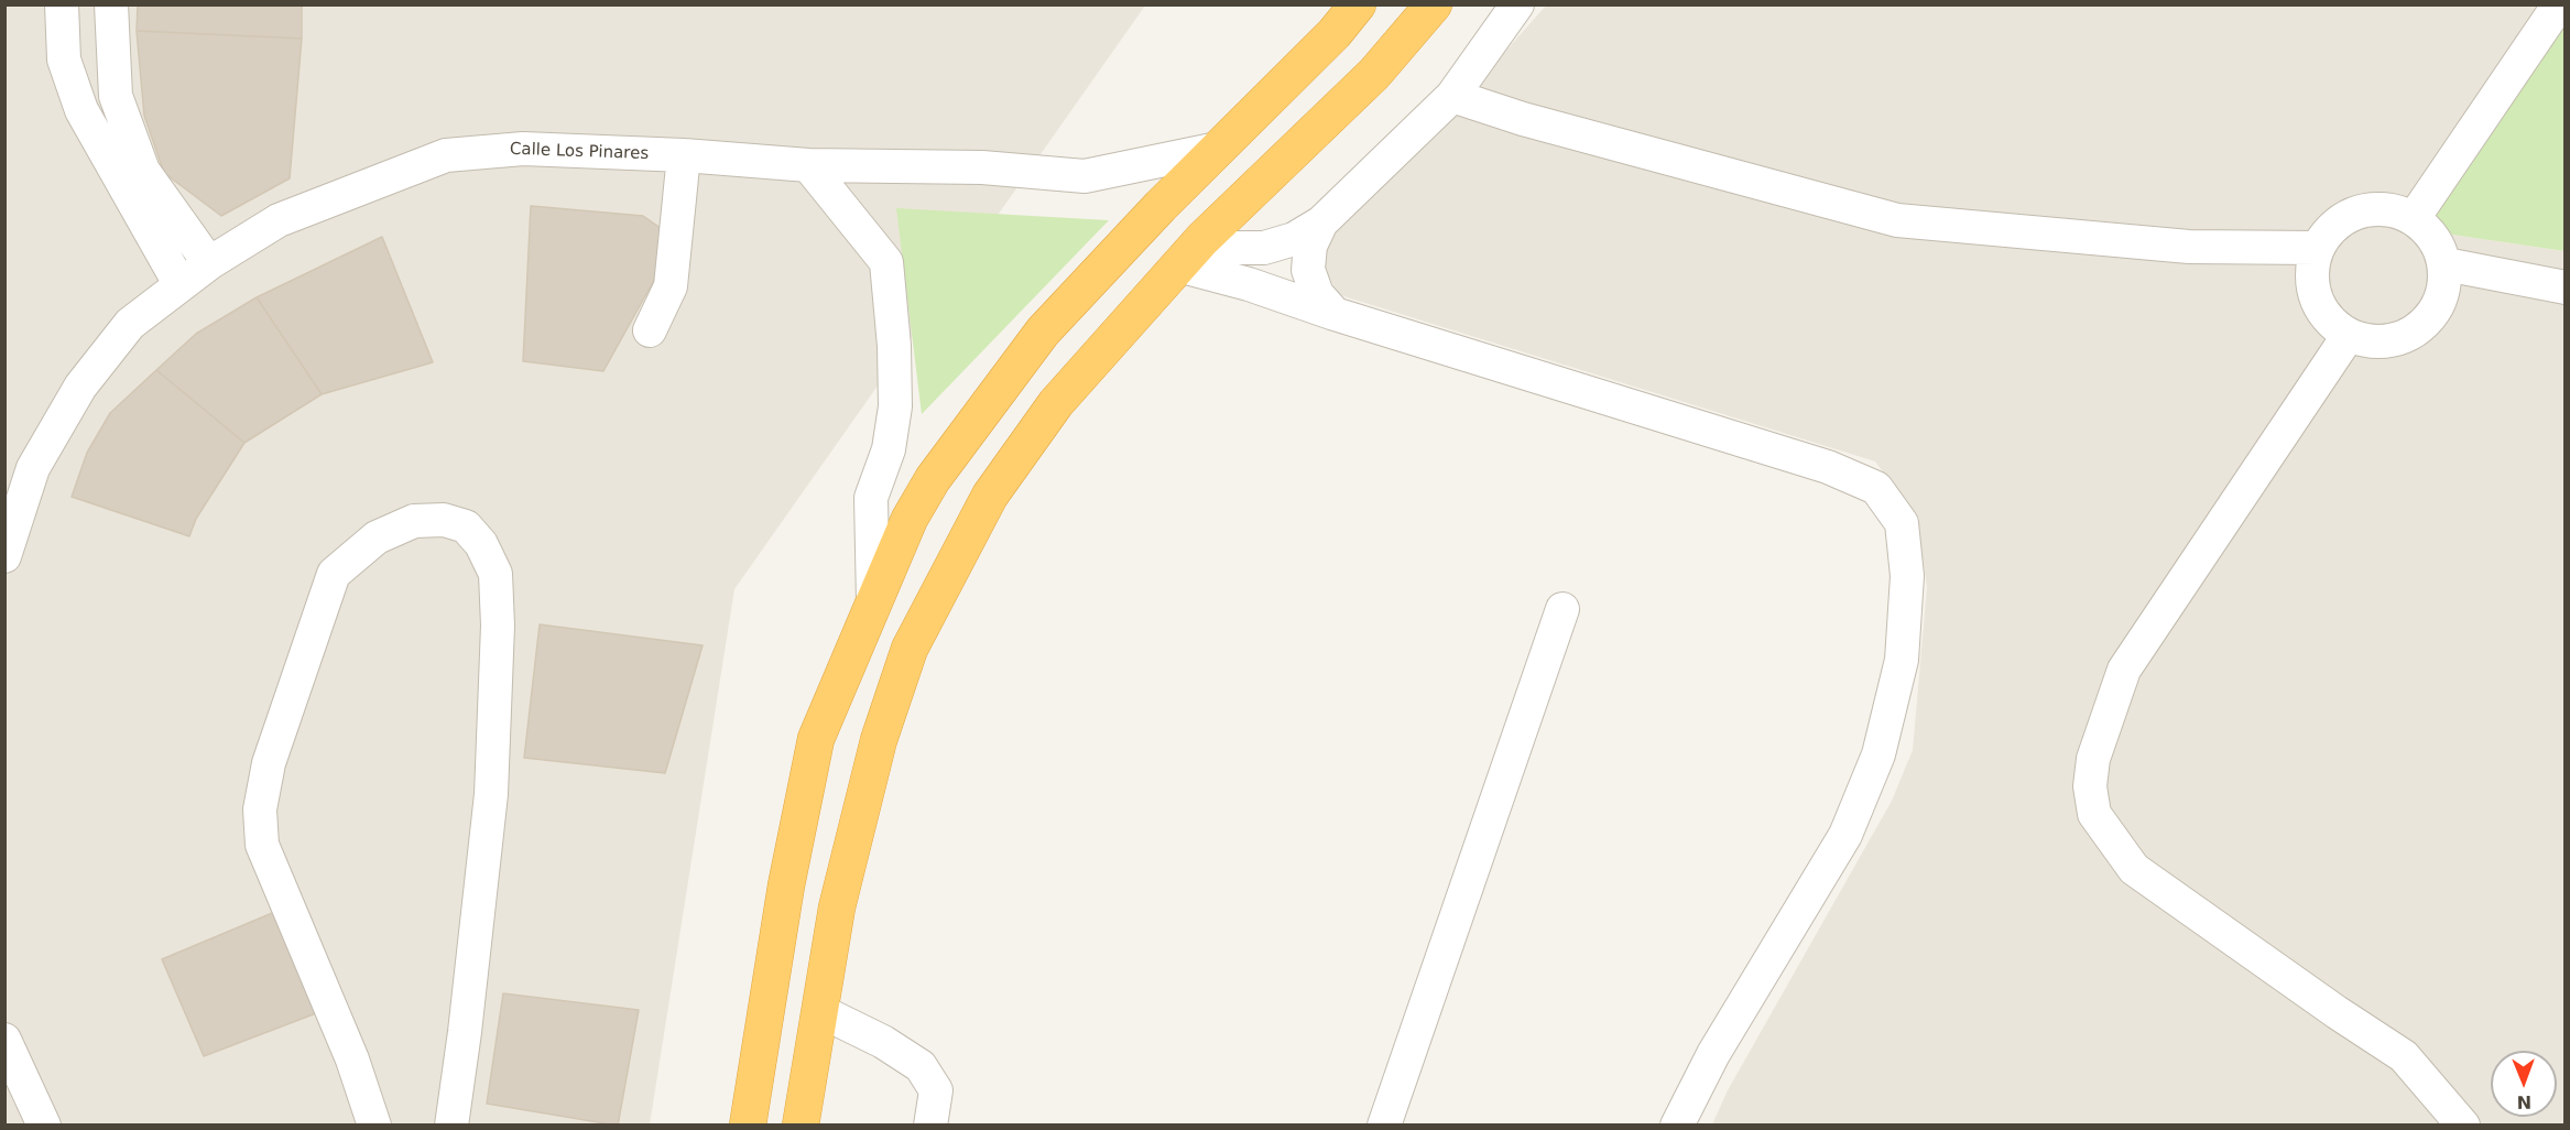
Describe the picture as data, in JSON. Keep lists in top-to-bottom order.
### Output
{
  "streets": {
    "street": ["Calle Los Pinares"]
  },
  "north": "bottom"
}
